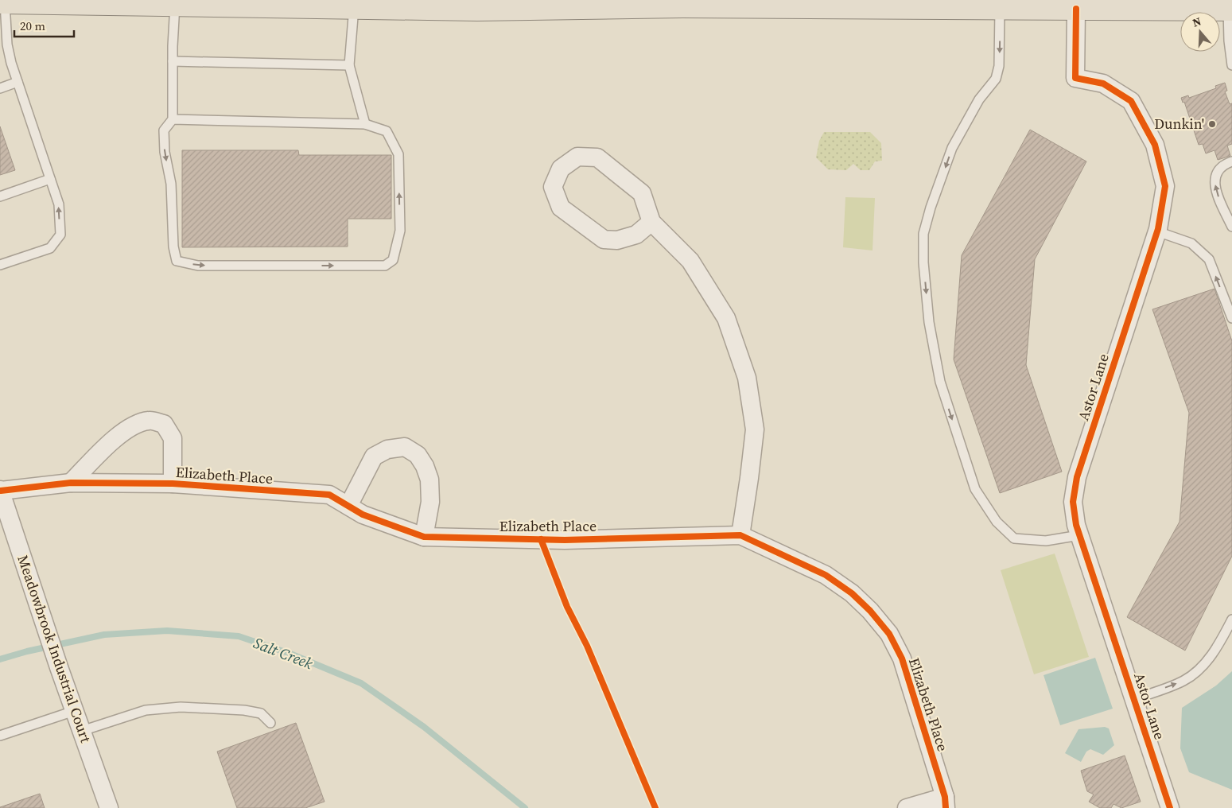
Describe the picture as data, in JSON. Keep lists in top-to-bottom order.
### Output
{
  "streets": {
    "street": ["Astor Lane", "Elizabeth Place", "Meadowbrook Industrial Court"]
  },
  "crossings": [
    ["Elizabeth Place", "Meadowbrook Industrial Court"]
  ],
  "water": ["Salt Creek"],
  "places": ["Dunkin'"],
  "scale_bar": "20 m",
  "north": "top"
}
